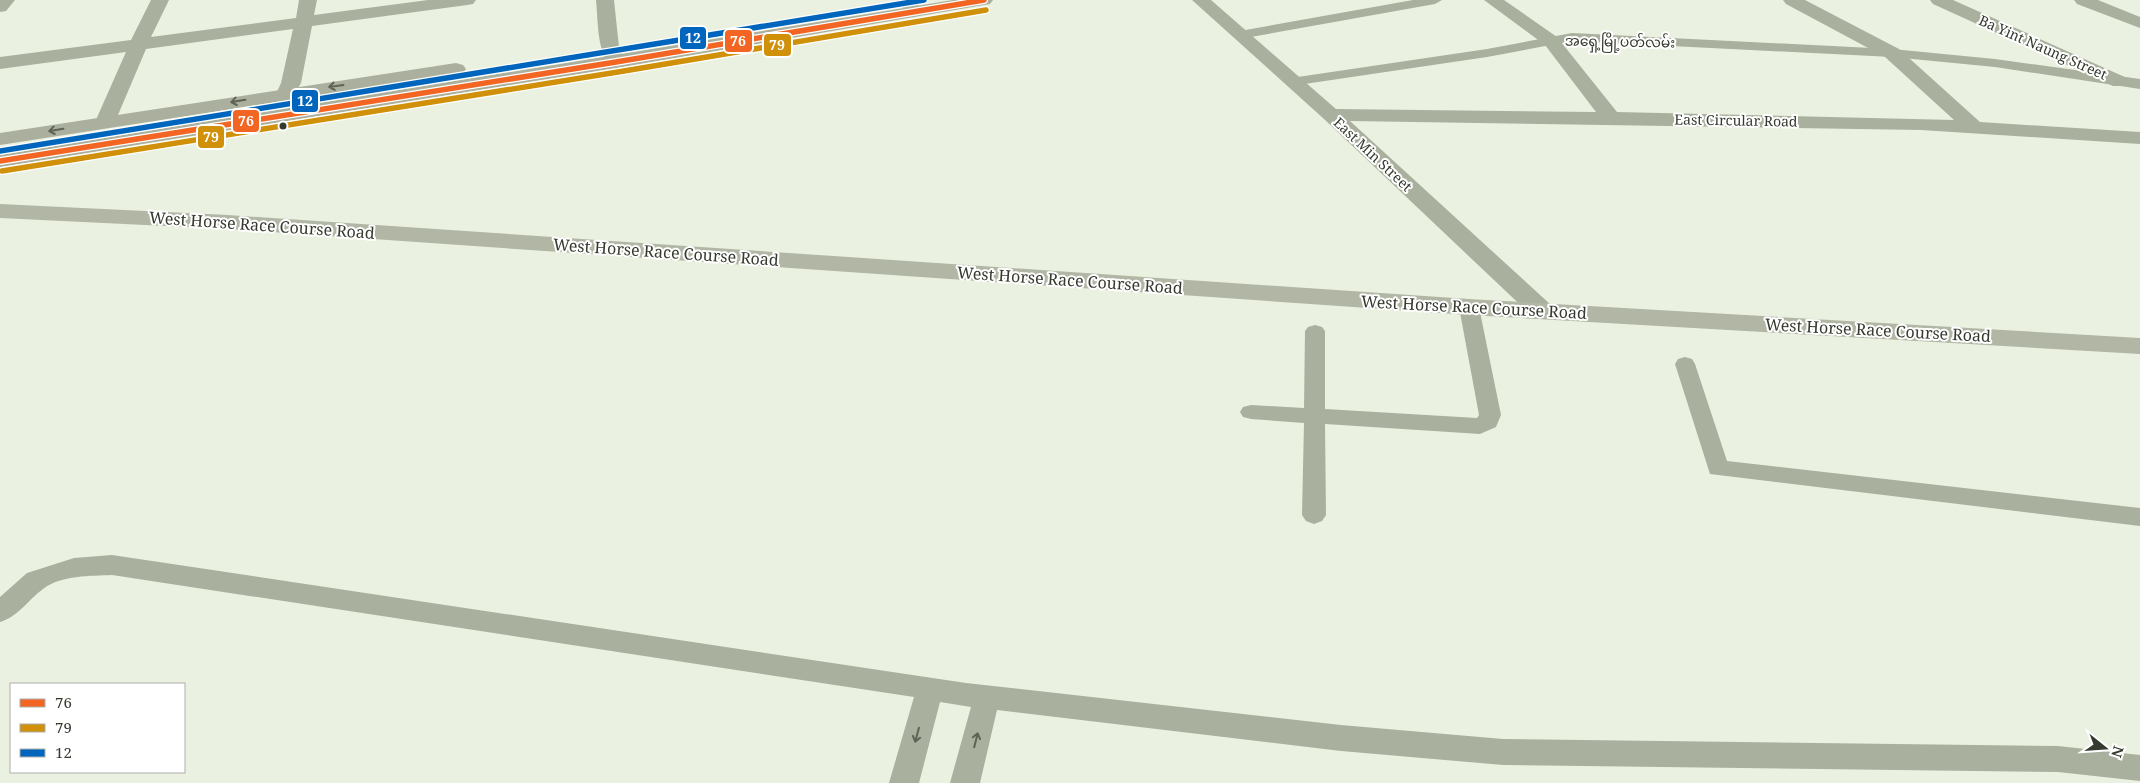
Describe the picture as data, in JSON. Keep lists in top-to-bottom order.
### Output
{
  "streets": {
    "street": [
      "Ba Yint Naung Street",
      "East Circular Road",
      "East Min Street",
      "West Horse Race Course Road"
    ],
    "lane": ["အရှေ့မြို့ပတ်လမ်း"]
  },
  "crossings": [
    ["အရှေ့မြို့ပတ်လမ်း", "Ba Yint Naung Street"],
    ["အရှေ့မြို့ပတ်လမ်း", "East Min Street"],
    ["East Circular Road", "East Min Street"],
    ["East Min Street", "West Horse Race Course Road"]
  ],
  "lines": ["transit line 76", "transit line 12", "transit line 79"],
  "legend": ["76", "79", "12"],
  "north": "right"
}
